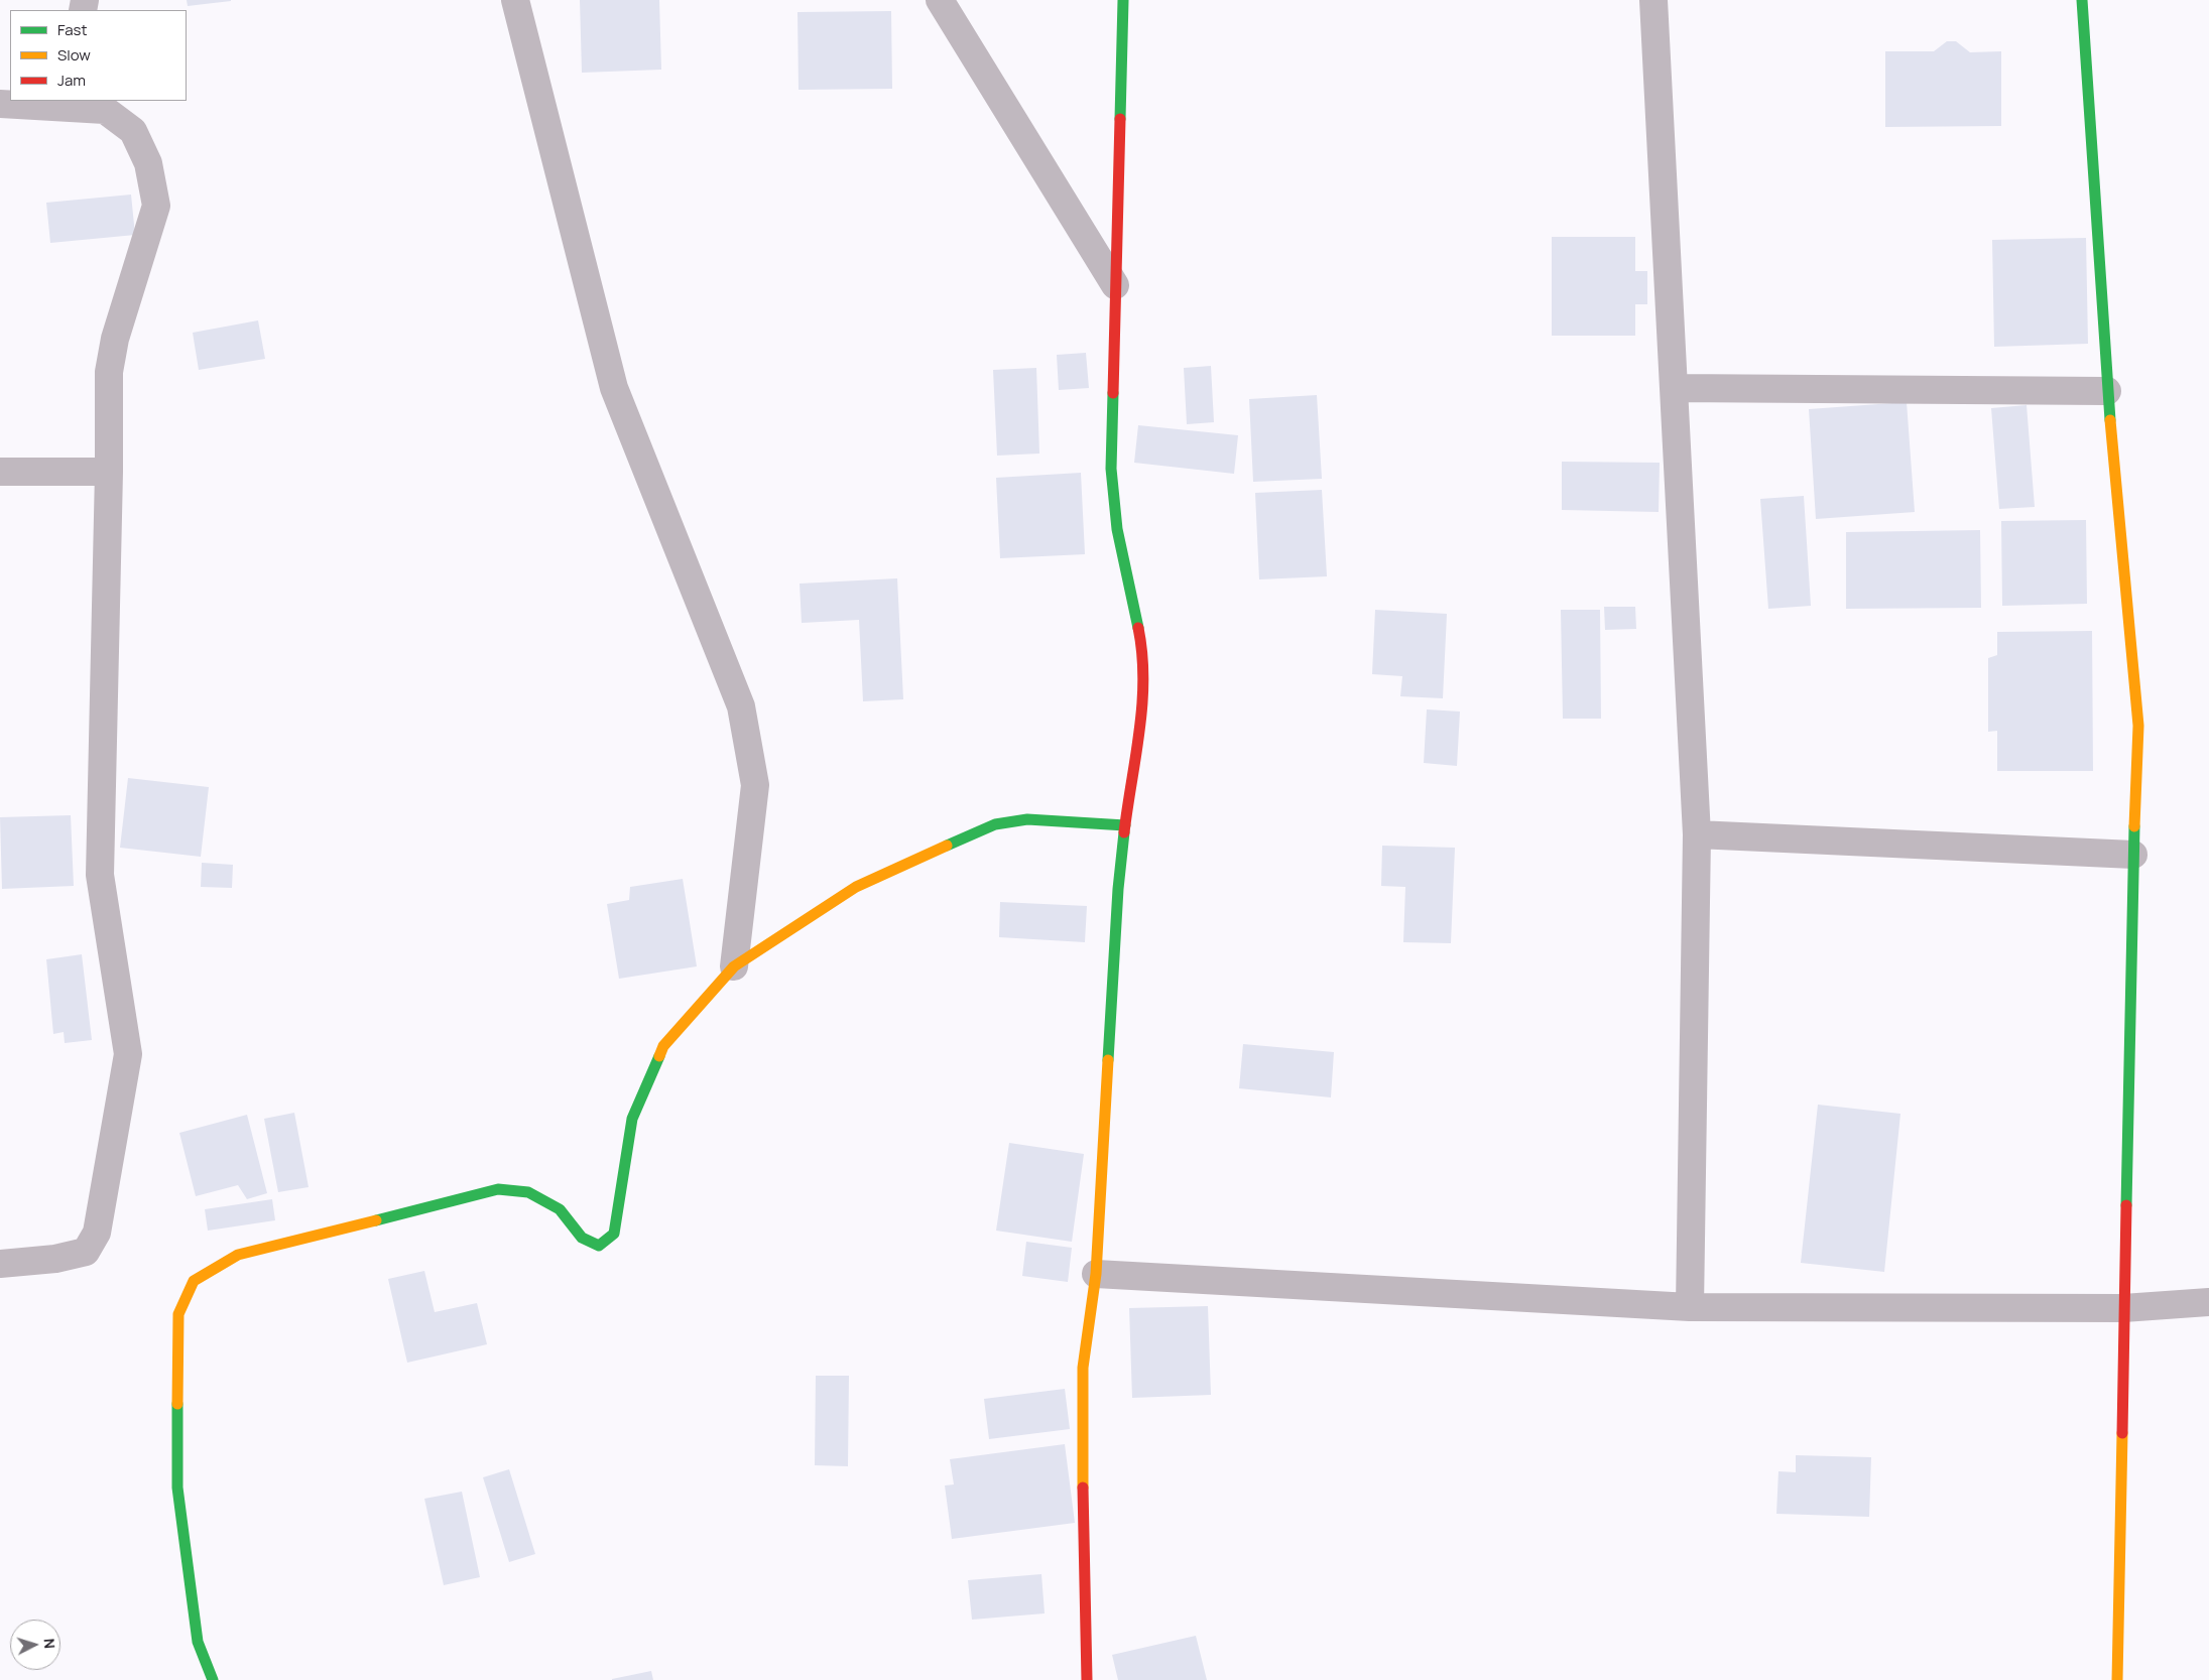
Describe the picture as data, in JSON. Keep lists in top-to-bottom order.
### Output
{
  "legend": ["Fast", "Slow", "Jam"],
  "north": "right"
}
